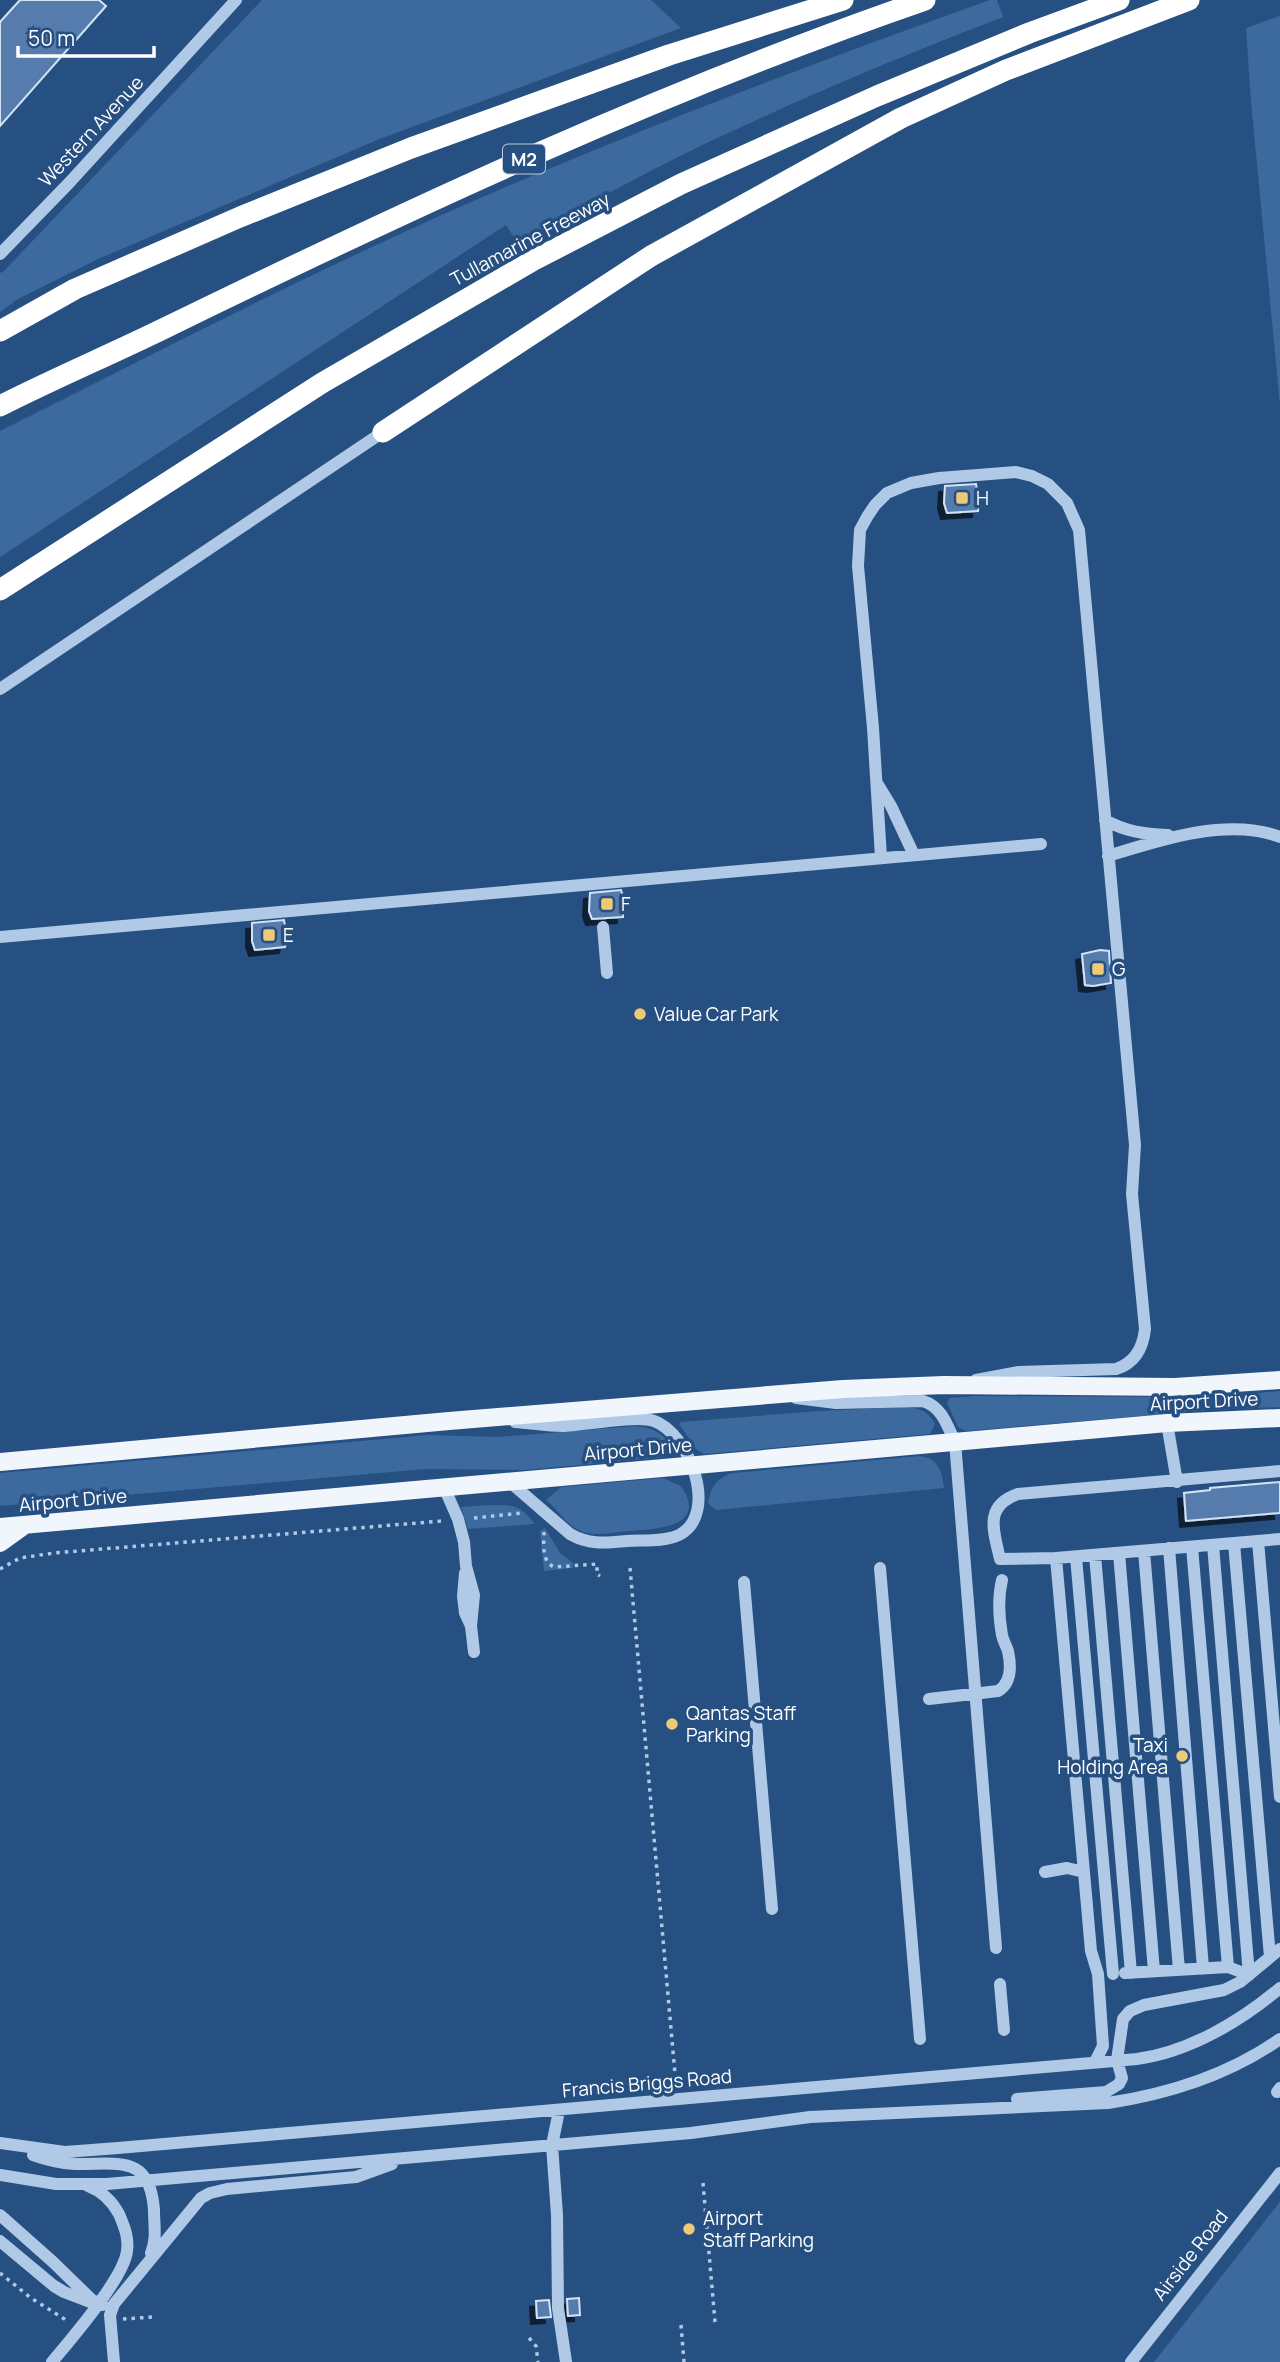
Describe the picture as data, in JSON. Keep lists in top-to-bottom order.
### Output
{
  "streets": {
    "highway": ["M2", "Tullamarine Freeway"],
    "main road": ["Airport Drive"],
    "street": ["Western Avenue", "Francis Briggs Road", "Airside Road"]
  },
  "places": {
    "transit": [
      "H",
      "F",
      "E",
      "G"
    ],
    "other": [
      "Value Car Park",
      "Qantas Staff Parking",
      "Taxi Holding Area",
      "Airport Staff Parking"
    ]
  },
  "scale_bar": "50 m"
}
